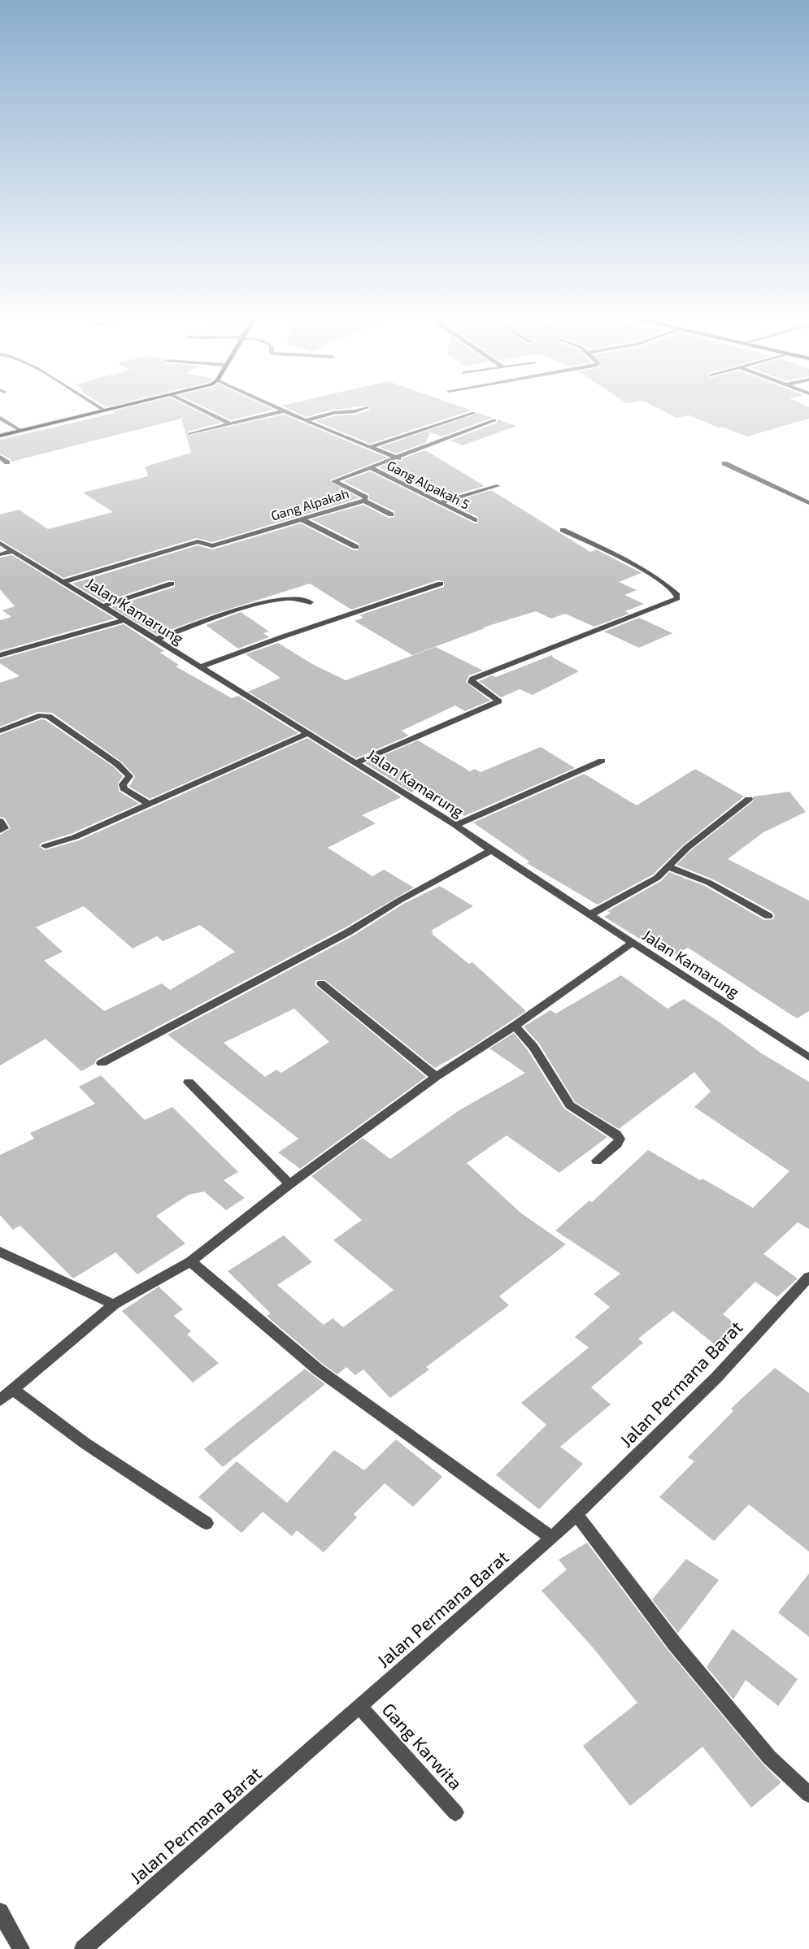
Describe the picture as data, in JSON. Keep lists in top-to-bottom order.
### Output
{
  "streets": {
    "street": [
      "Gang Alpakah 5",
      "Gang Alpakah",
      "Jalan Kamarung",
      "Jalan Permana Barat",
      "Gang Karwita"
    ]
  },
  "crossings": [
    ["Gang Alpakah 5", "Gang Alpakah"],
    ["Gang Alpakah", "Jalan Kamarung"],
    ["Jalan Permana Barat", "Gang Karwita"]
  ]
}
